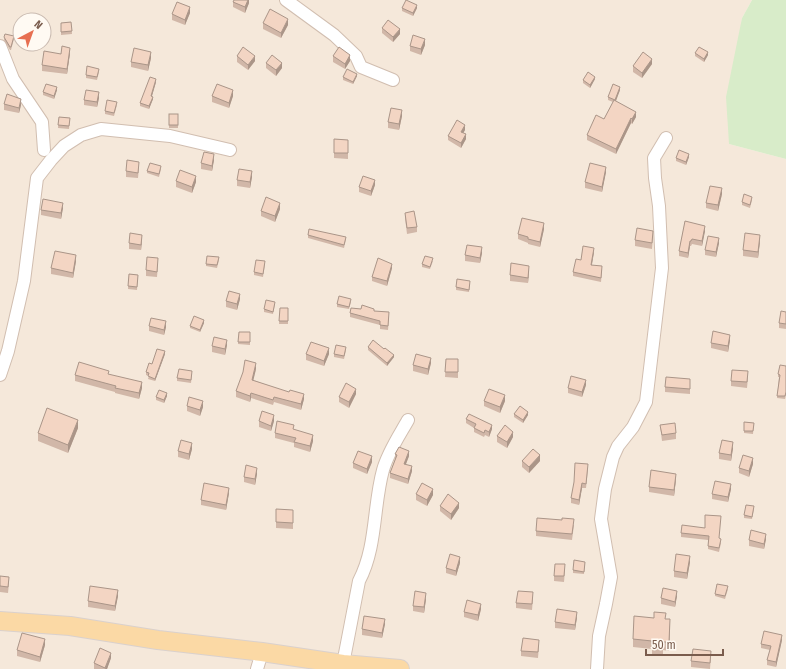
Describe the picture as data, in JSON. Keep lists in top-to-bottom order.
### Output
{
  "scale_bar": "50 m",
  "north": "top right"
}
